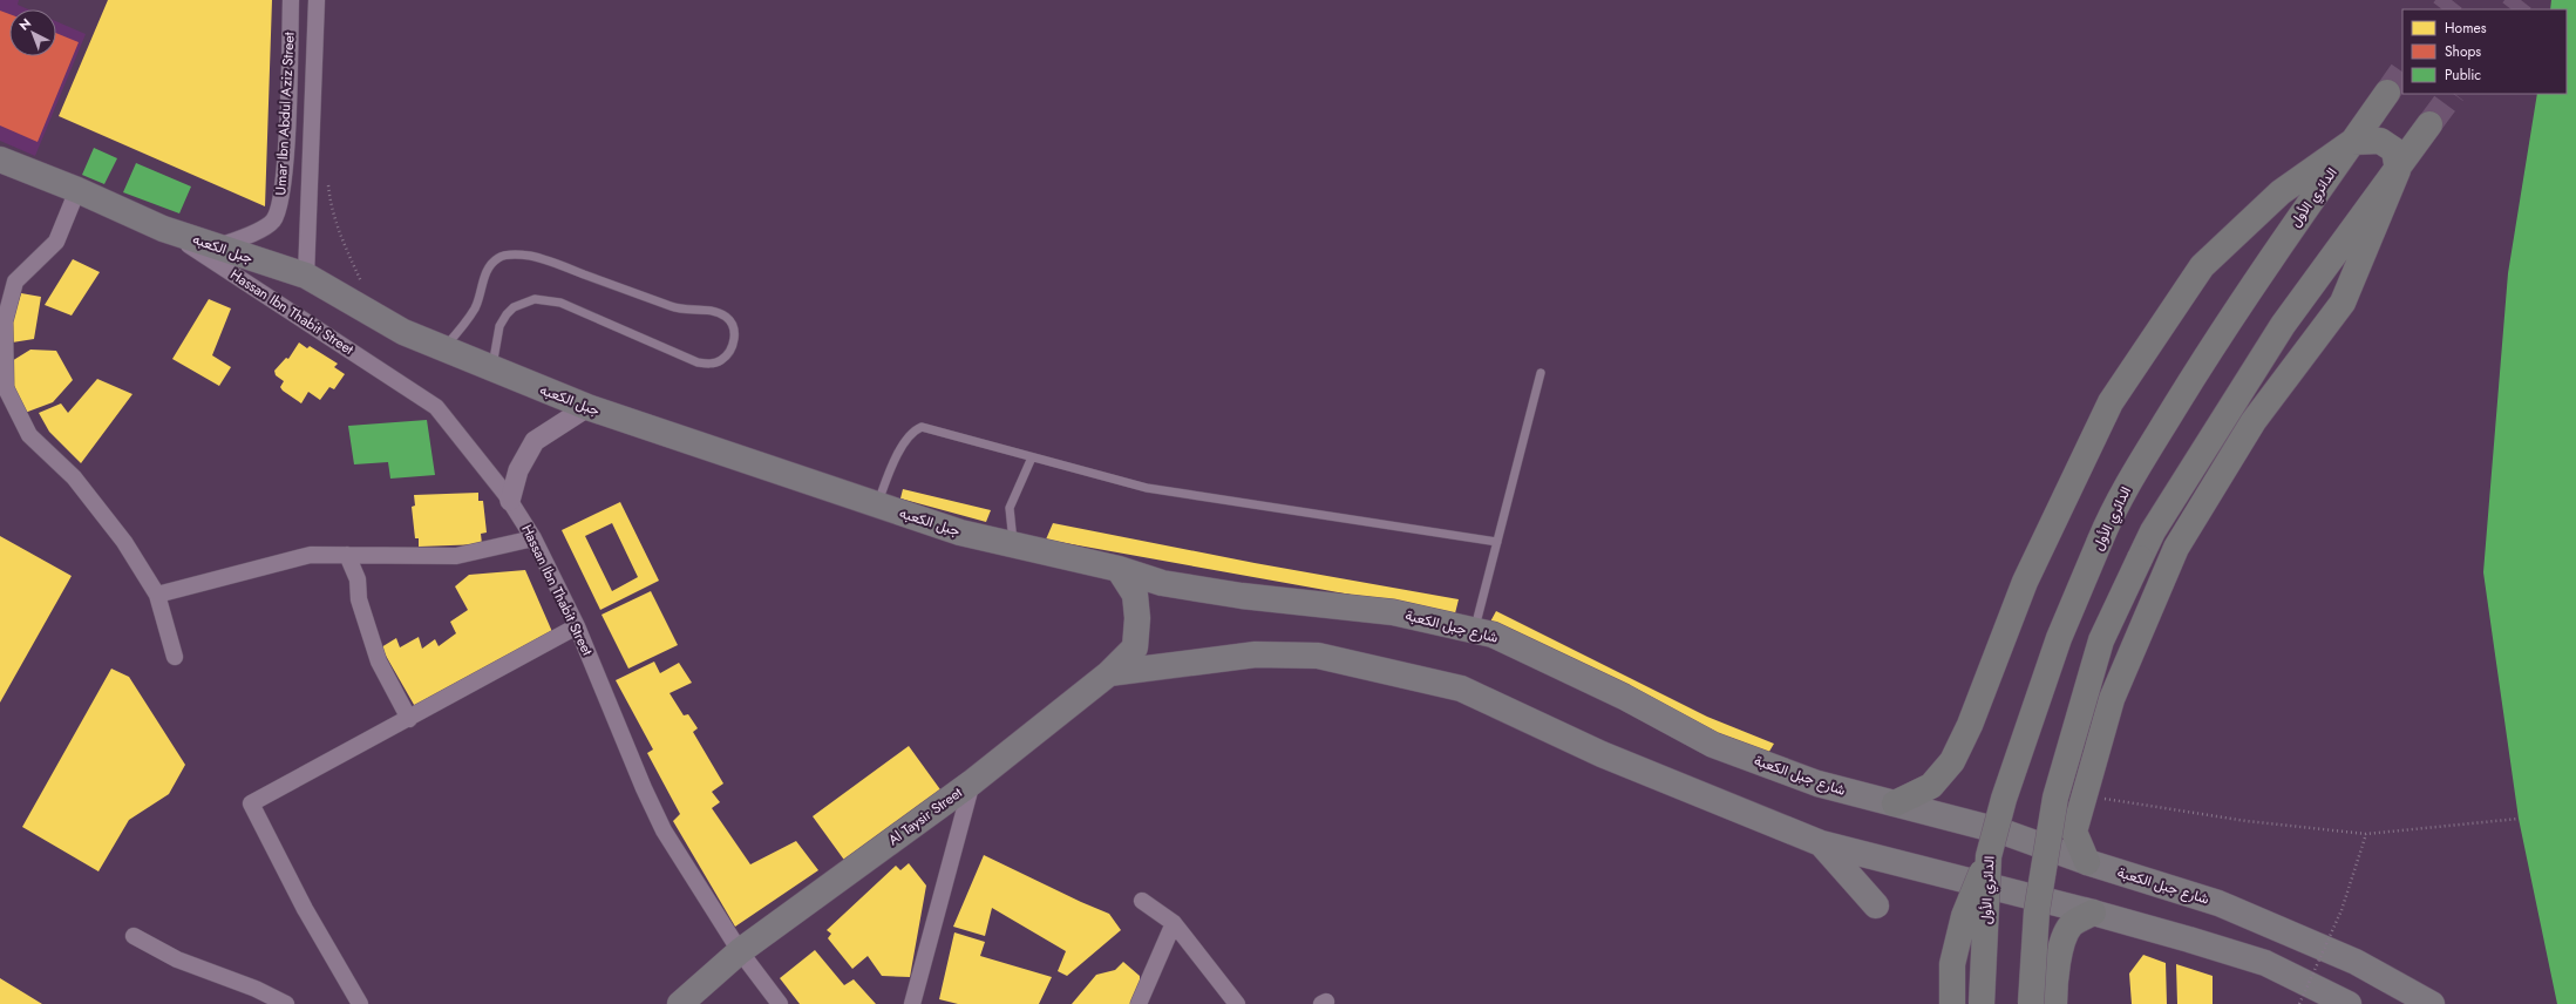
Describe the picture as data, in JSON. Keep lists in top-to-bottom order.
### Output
{
  "streets": {
    "highway": [
      "الدائري الأول",
      "جبل الكعبه",
      "شارع جبل الكعبة",
      "Al Taysir Street"
    ],
    "street": ["Umar Ibn Abdul Aziz Street", "Hassan Ibn Thabit Street"]
  },
  "crossings": [
    ["Umar Ibn Abdul Aziz Street", "جبل الكعبه"],
    ["جبل الكعبه", "Hassan Ibn Thabit Street"],
    ["جبل الكعبه", "شارع جبل الكعبة"],
    ["جبل الكعبه", "Al Taysir Street"],
    ["Hassan Ibn Thabit Street", "Al Taysir Street"]
  ],
  "legend": ["Homes", "Shops", "Public"],
  "north": "top left"
}
